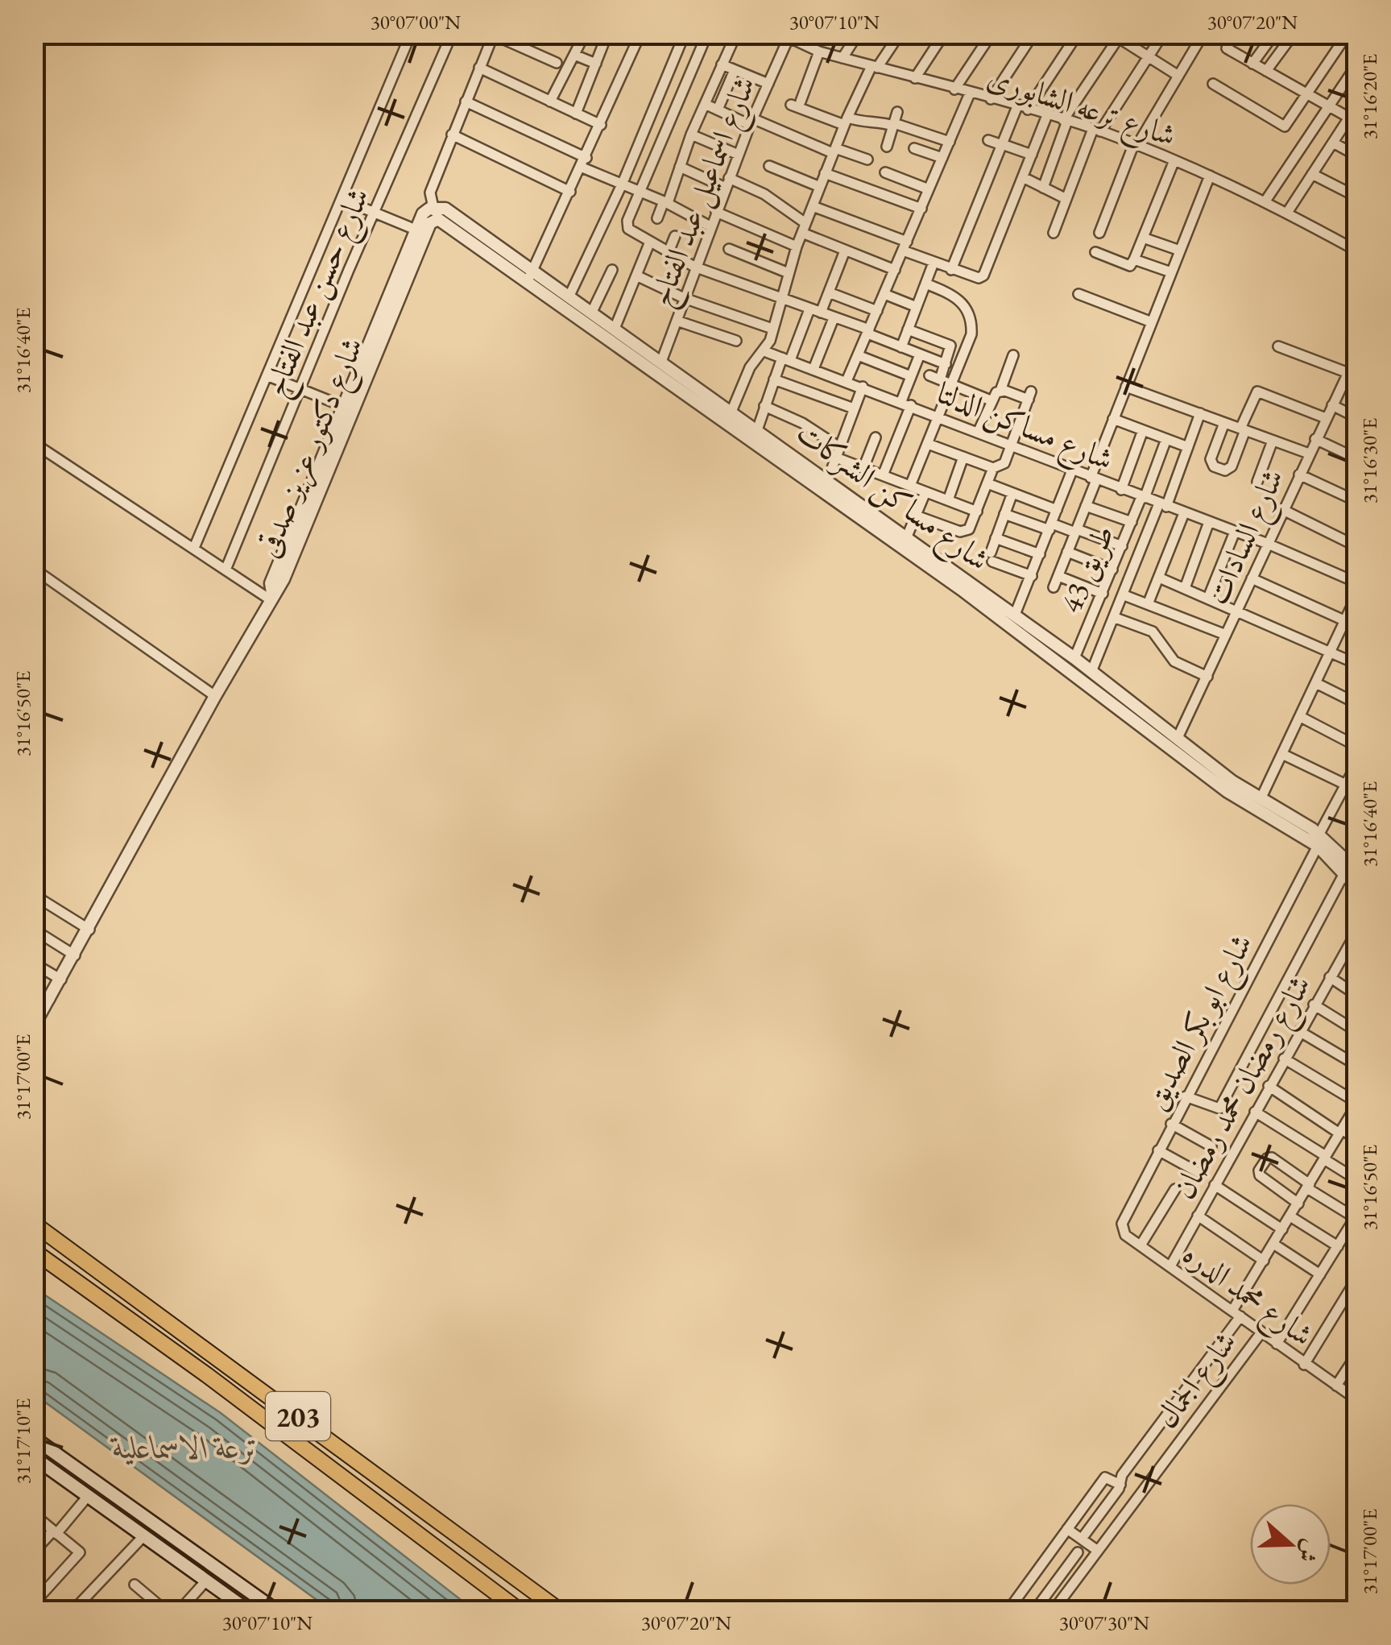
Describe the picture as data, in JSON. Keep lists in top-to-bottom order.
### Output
{
  "streets": {
    "main road": ["203"],
    "street": [
      "شارع ترعه الشابورى",
      "شارع اسماعيل عبد الفتاح",
      "شارع حسن عبد الفتاح",
      "شارع مساكن الدلتا",
      "شارع دكتور عزيز صدقى",
      "شارع مساكن الشركات",
      "شارع السادات",
      "طريق 43",
      "شارع ابو بكر الصديق",
      "شارع رمضان محمد رمضان",
      "شارع محمد الدره",
      "شارع الجمال"
    ]
  },
  "crossings": [
    ["شارع ترعه الشابورى", "شارع اسماعيل عبد الفتاح"],
    ["شارع اسماعيل عبد الفتاح", "شارع مساكن الشركات"],
    ["شارع مساكن الدلتا", "شارع السادات"],
    ["شارع مساكن الدلتا", "طريق 43"],
    ["شارع دكتور عزيز صدقى", "شارع مساكن الشركات"],
    ["شارع مساكن الشركات", "شارع السادات"],
    ["شارع مساكن الشركات", "طريق 43"],
    ["شارع مساكن الشركات", "شارع ابو بكر الصديق"],
    ["شارع ابو بكر الصديق", "شارع محمد الدره"],
    ["شارع رمضان محمد رمضان", "شارع محمد الدره"],
    ["شارع محمد الدره", "شارع الجمال"]
  ],
  "water": ["ترعة الاسماعلية"],
  "north": "right",
  "coordinates": [
    "30°07'00\"N",
    "30°07'10\"N",
    "30°07'20\"N",
    "31°16'20\"E",
    "31°16'40\"E",
    "31°16'30\"E",
    "31°16'50\"E",
    "31°17'00\"E",
    "31°17'10\"E",
    "30°07'30\"N"
  ]
}
